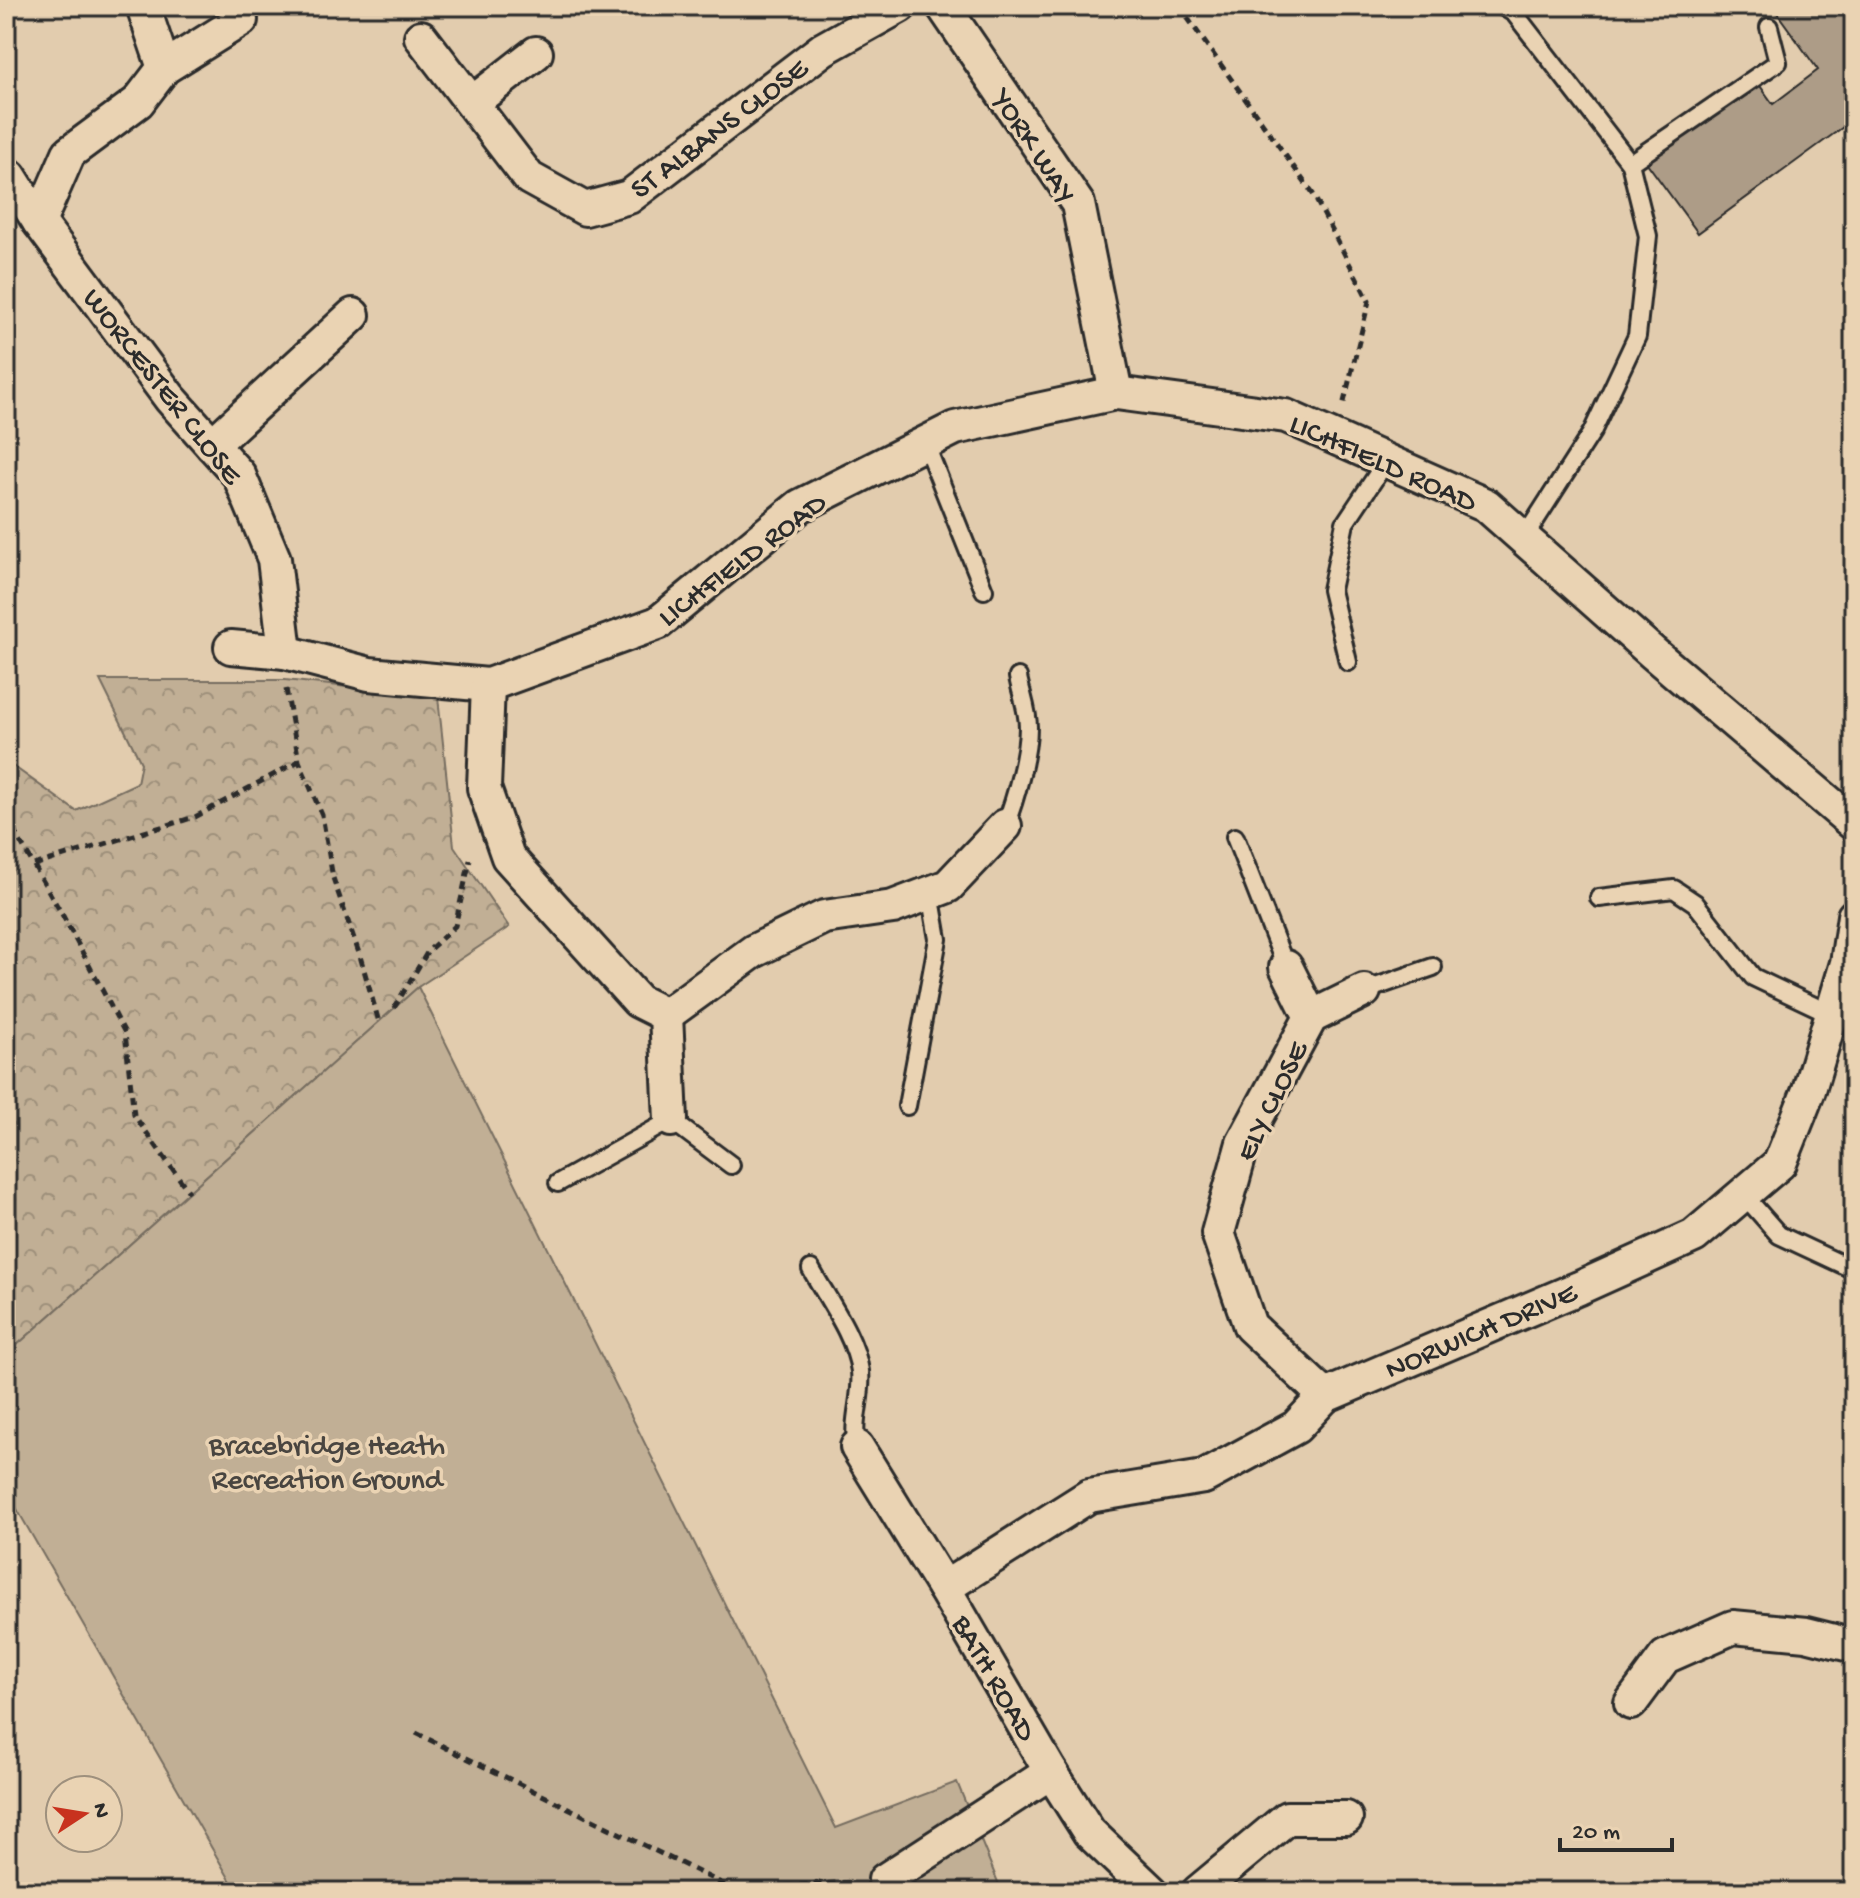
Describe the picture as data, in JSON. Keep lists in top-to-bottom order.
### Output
{
  "streets": {
    "street": [
      "ST ALBANS CLOSE",
      "YORK WAY",
      "WORCESTER CLOSE",
      "LICHFIELD ROAD",
      "ELY CLOSE",
      "NORWICH DRIVE",
      "BATH ROAD"
    ]
  },
  "crossings": [
    ["YORK WAY", "LICHFIELD ROAD"],
    ["ELY CLOSE", "NORWICH DRIVE"],
    ["NORWICH DRIVE", "BATH ROAD"]
  ],
  "parks": ["Bracebridge Heath Recreation Ground"],
  "scale_bar": "20 m",
  "north": "right"
}
